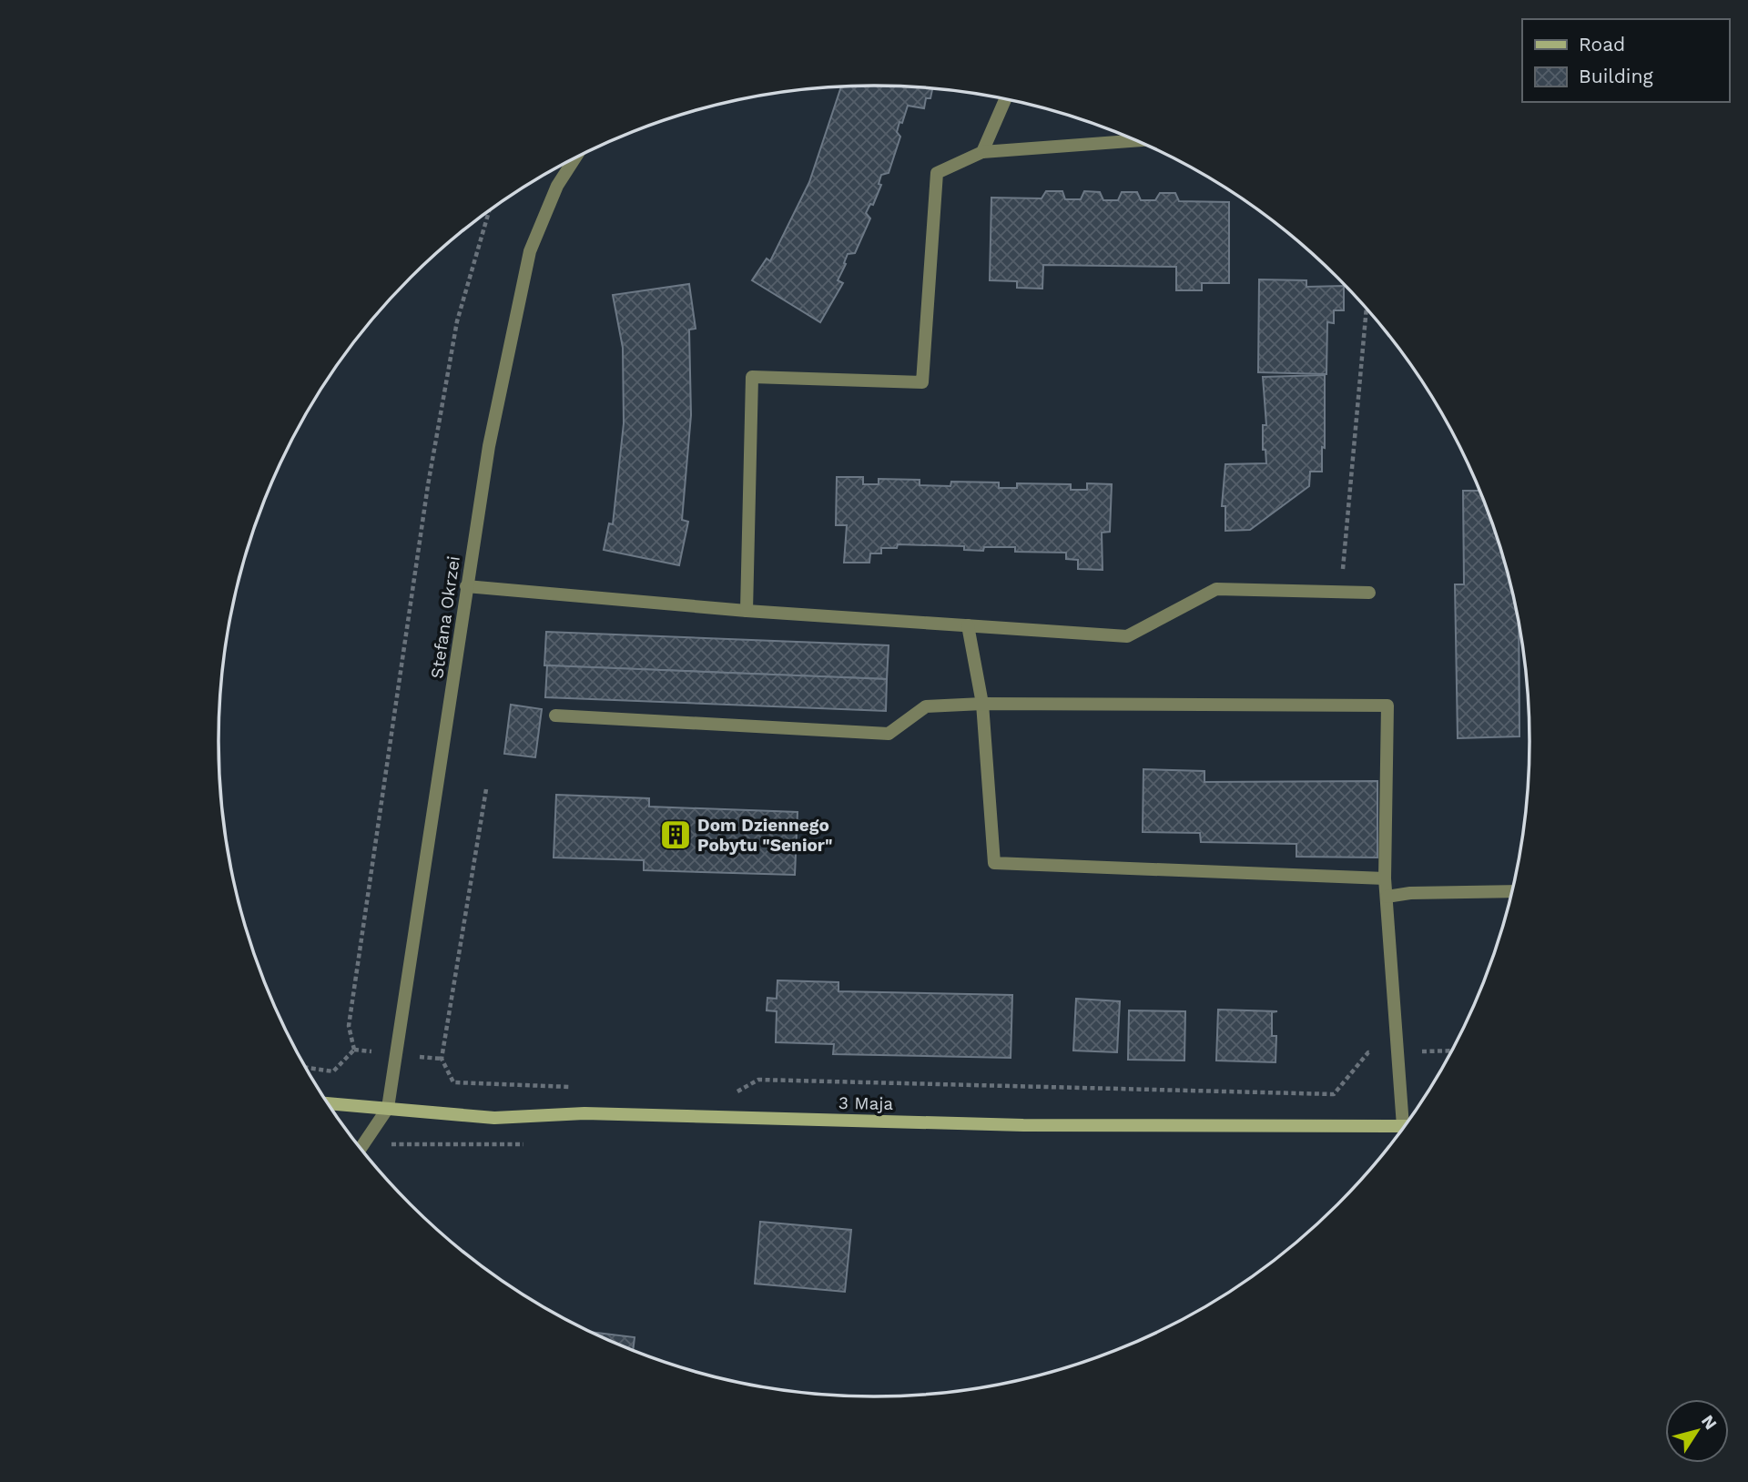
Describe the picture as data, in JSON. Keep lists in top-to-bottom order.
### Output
{
  "streets": {
    "street": ["Stefana Okrzei", "3 Maja"]
  },
  "crossings": [
    ["Stefana Okrzei", "3 Maja"]
  ],
  "places": {
    "building": ["Dom Dziennego Pobytu \"Senior\""]
  },
  "legend": ["Road", "Building"],
  "north": "top right"
}
